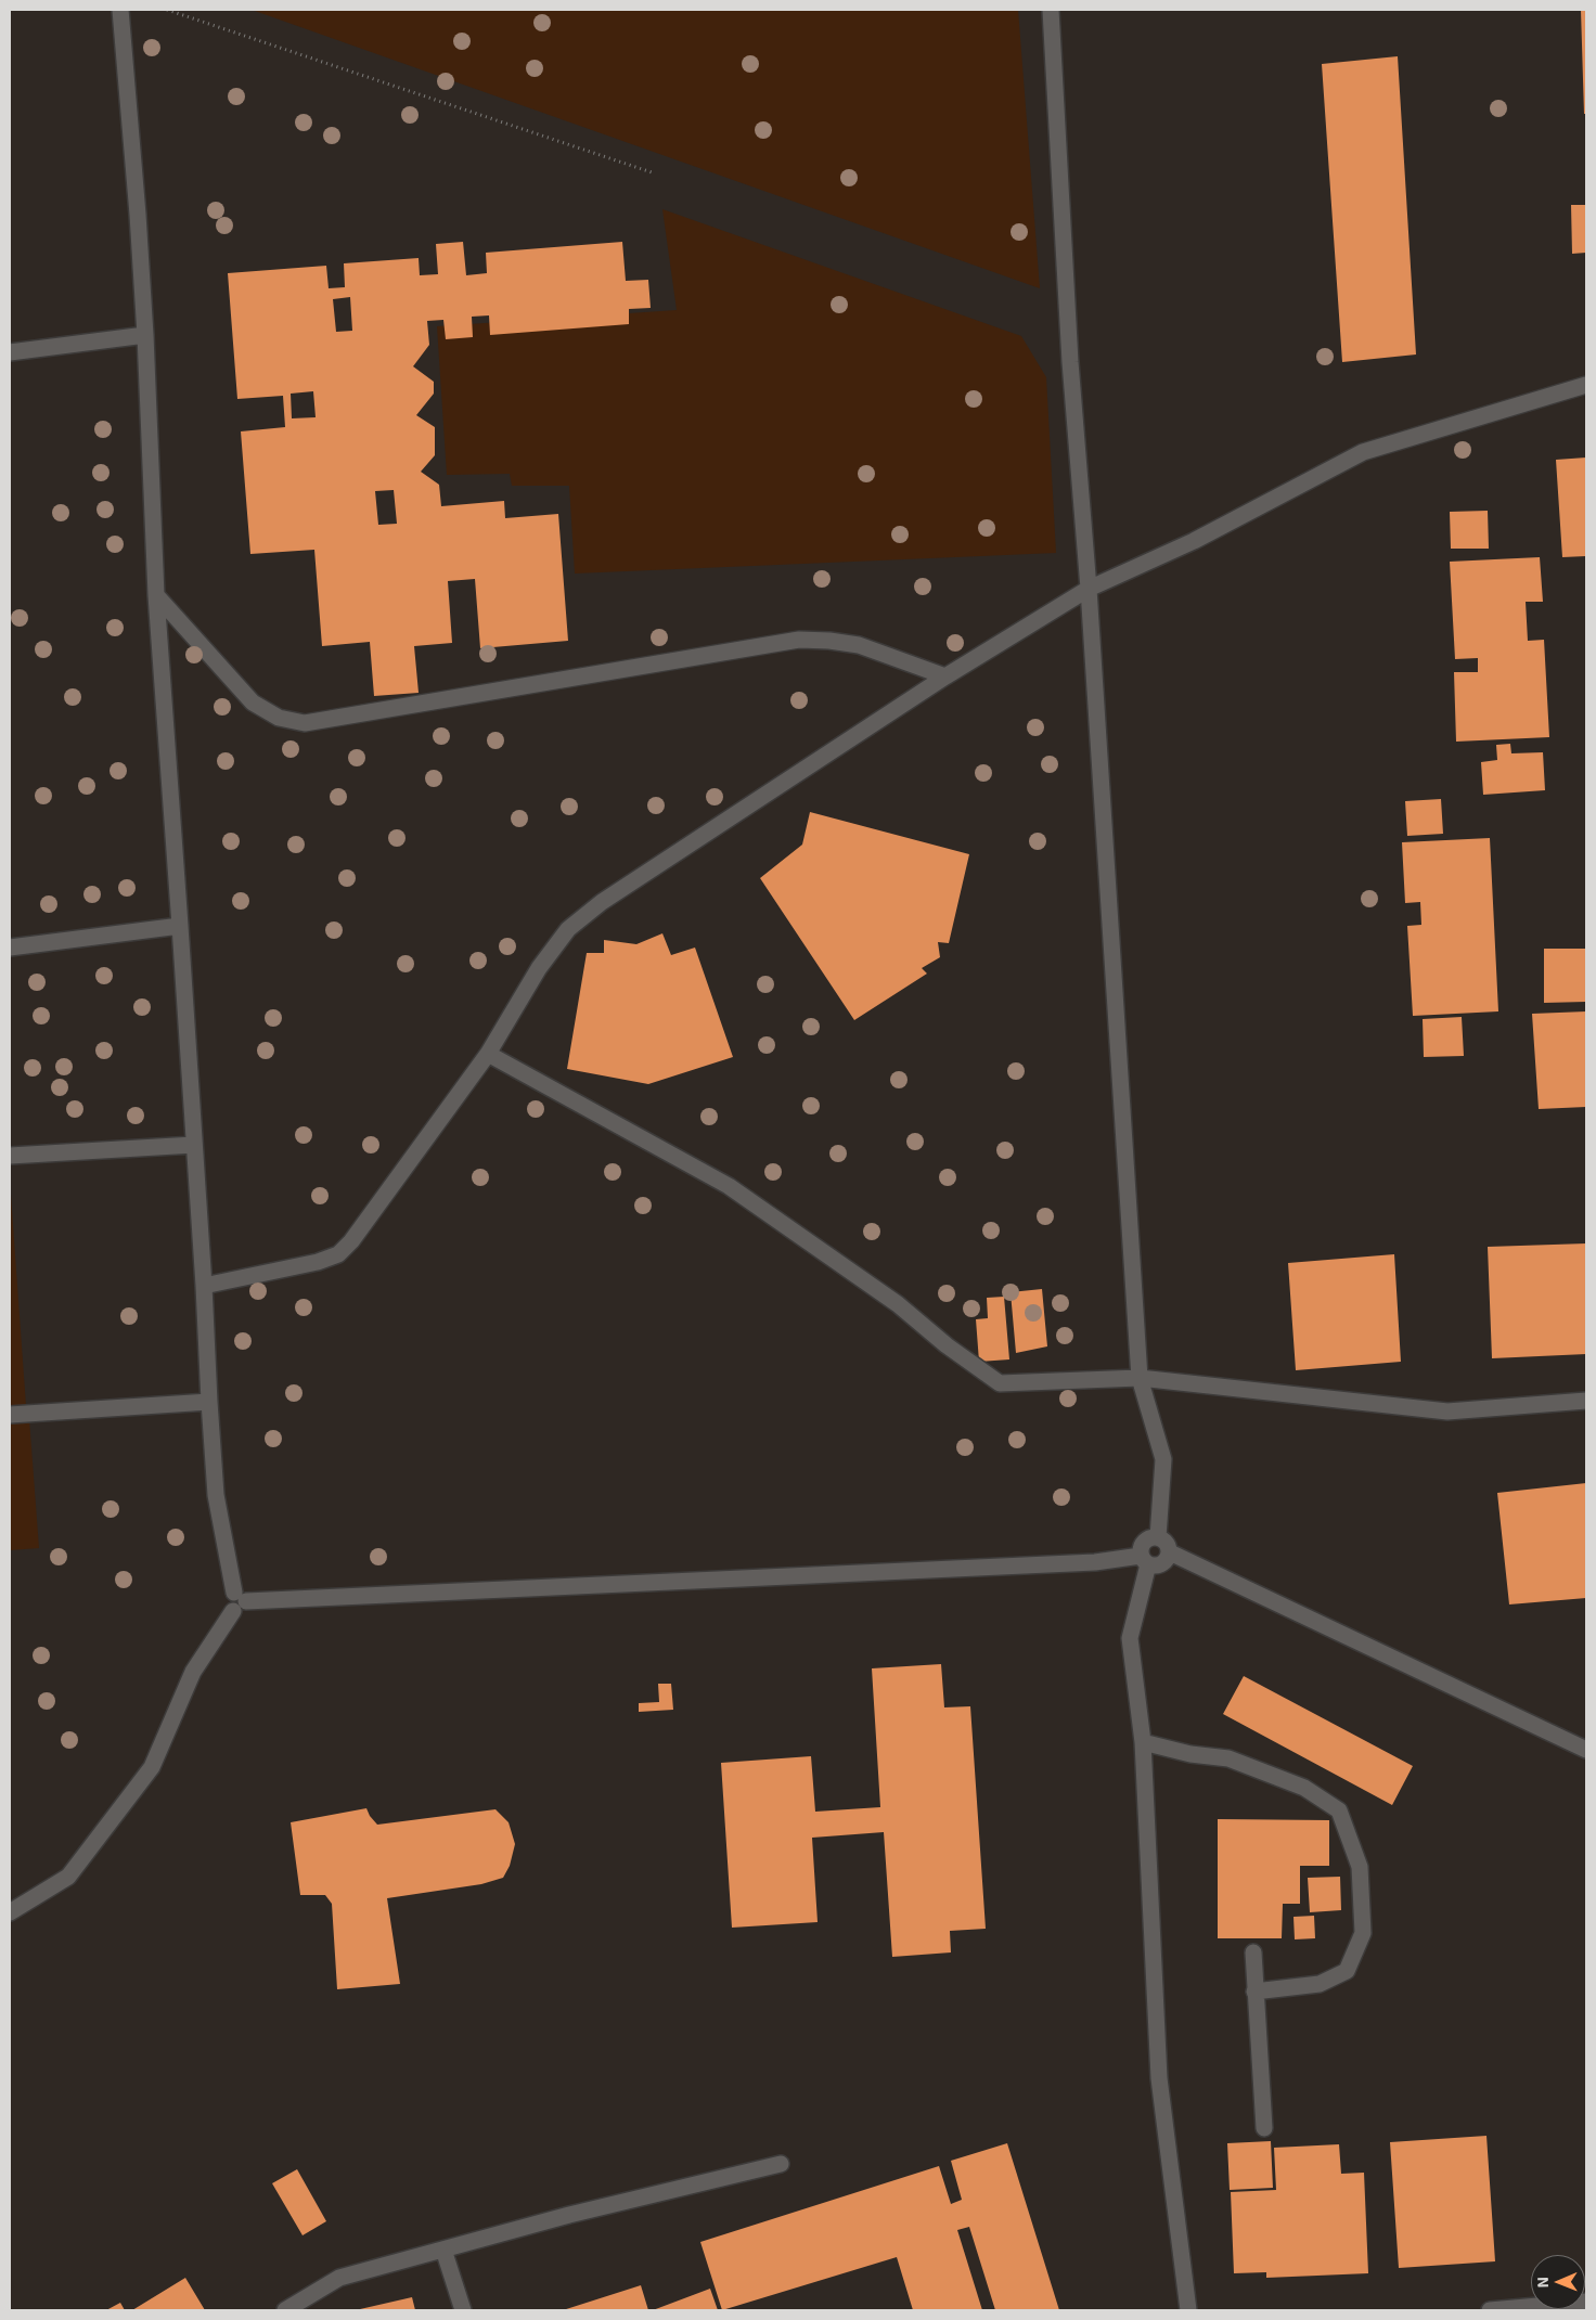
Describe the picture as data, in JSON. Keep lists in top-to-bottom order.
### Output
{
  "north": "left"
}
